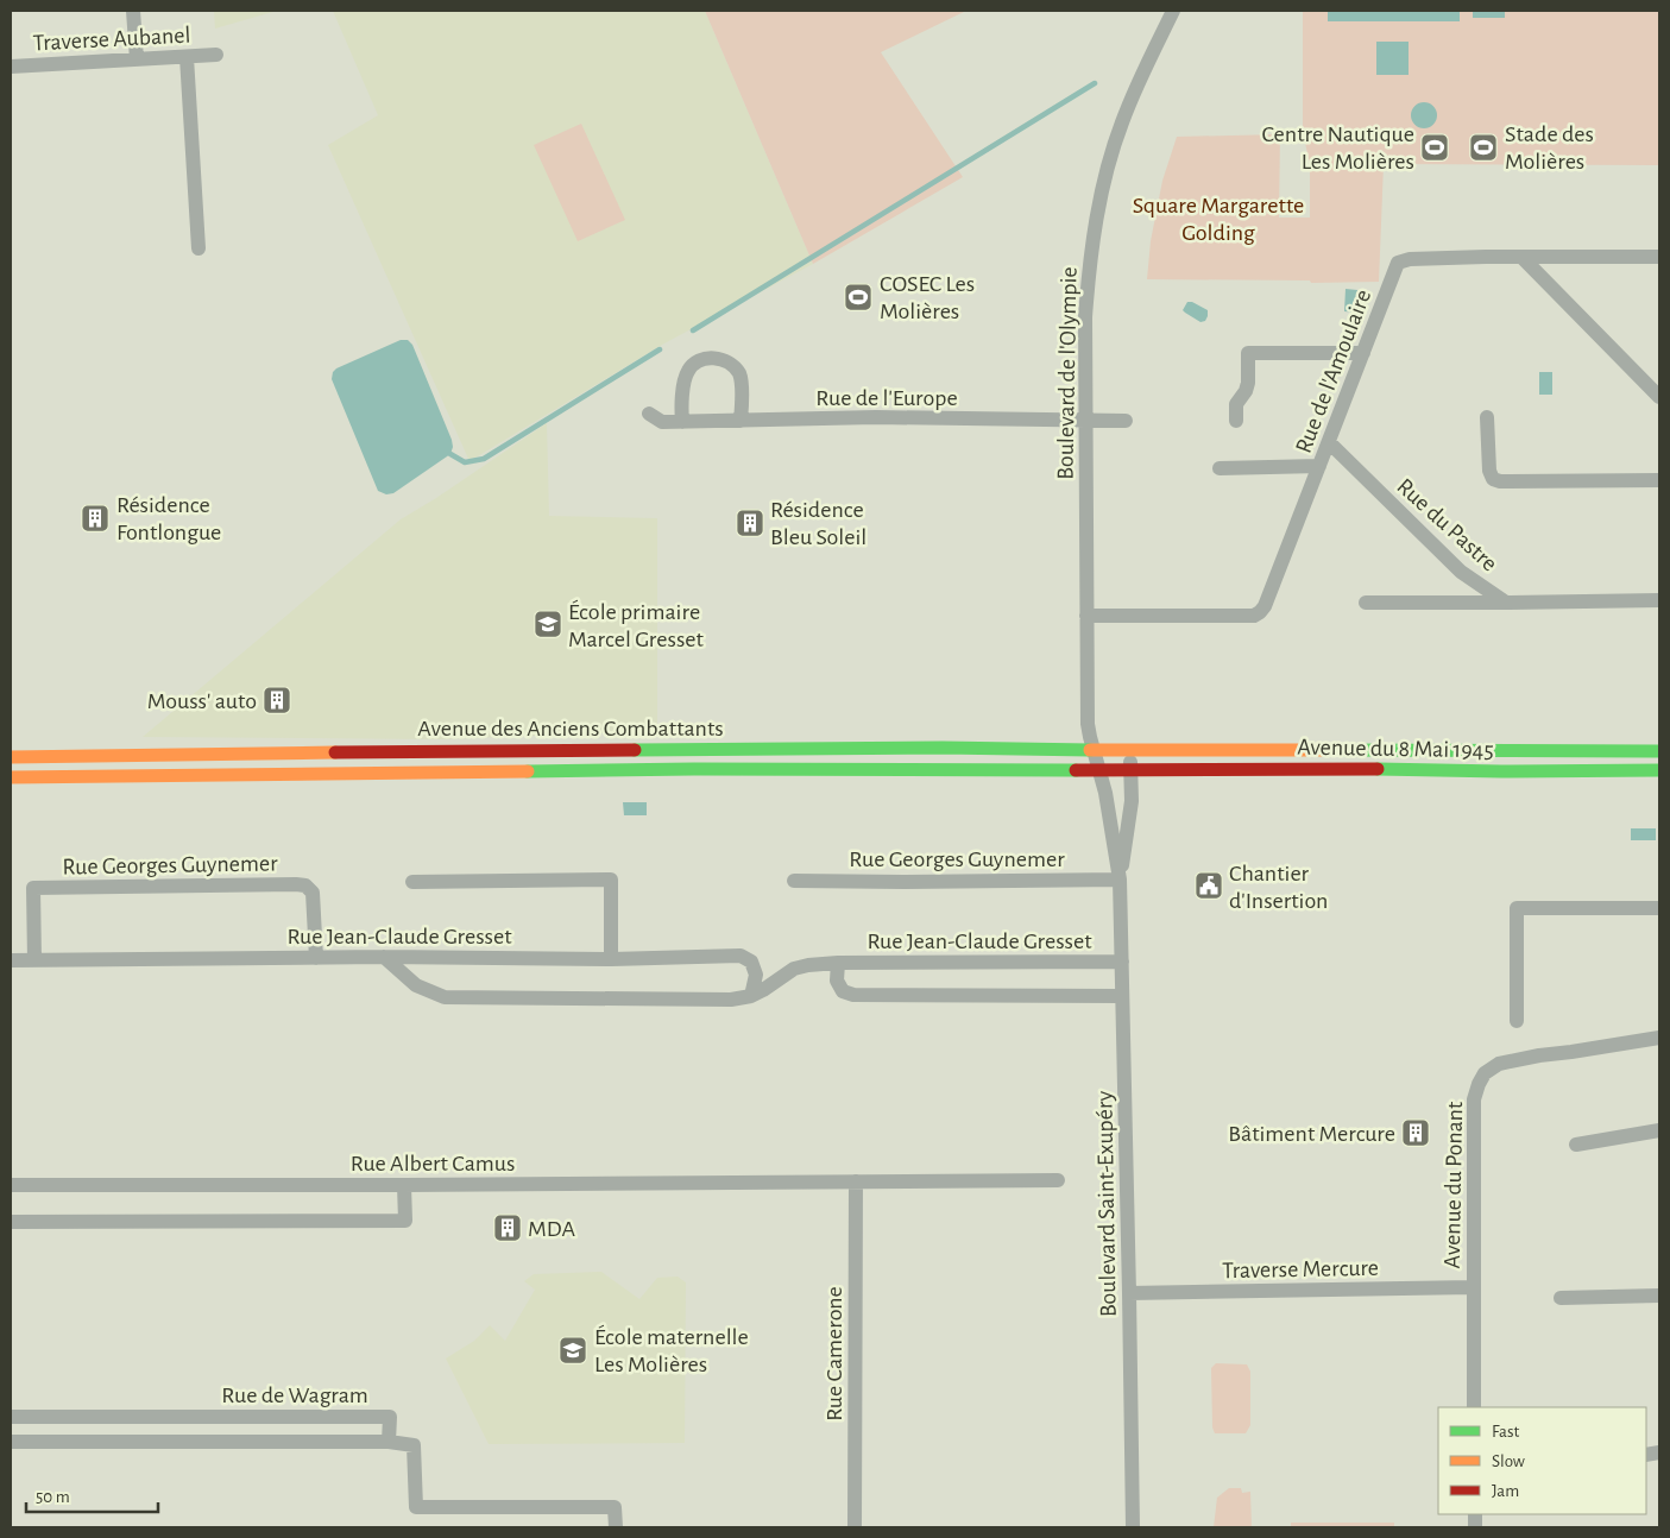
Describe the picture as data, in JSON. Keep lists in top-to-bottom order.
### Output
{
  "streets": {
    "main road": ["Avenue des Anciens Combattants", "Avenue du 8 Mai 1945"],
    "street": [
      "Traverse Aubanel",
      "Rue de l'Amoulaire",
      "Boulevard de l'Olympie",
      "Rue de l'Europe",
      "Rue du Pastre",
      "Rue Georges Guynemer",
      "Rue Jean-Claude Gresset",
      "Rue Albert Camus",
      "Avenue du Ponant",
      "Boulevard Saint-Exupéry",
      "Traverse Mercure",
      "Rue Camerone",
      "Rue de Wagram"
    ]
  },
  "crossings": [
    ["Rue de l'Amoulaire", "Boulevard de l'Olympie"],
    ["Rue de l'Amoulaire", "Rue du Pastre"],
    ["Boulevard de l'Olympie", "Rue de l'Europe"],
    ["Boulevard de l'Olympie", "Avenue des Anciens Combattants"],
    ["Boulevard de l'Olympie", "Boulevard Saint-Exupéry"],
    ["Avenue des Anciens Combattants", "Avenue du 8 Mai 1945"],
    ["Avenue des Anciens Combattants", "Boulevard Saint-Exupéry"],
    ["Avenue du 8 Mai 1945", "Boulevard Saint-Exupéry"],
    ["Rue Georges Guynemer", "Rue Jean-Claude Gresset"],
    ["Rue Georges Guynemer", "Boulevard Saint-Exupéry"],
    ["Rue Jean-Claude Gresset", "Boulevard Saint-Exupéry"],
    ["Rue Albert Camus", "Rue Camerone"],
    ["Avenue du Ponant", "Traverse Mercure"],
    ["Boulevard Saint-Exupéry", "Traverse Mercure"]
  ],
  "parks": ["Square Margarette Golding"],
  "places": {
    "sports": ["Centre Nautique Les Molières", "Stade des Molières", "COSEC Les Molières"],
    "building": [
      "Résidence Fontlongue",
      "Résidence Bleu Soleil",
      "Mouss' auto",
      "Bâtiment Mercure",
      "MDA"
    ],
    "school or university": ["École primaire Marcel Gresset", "École maternelle Les Molières"],
    "public building": ["Chantier d'Insertion"]
  },
  "legend": ["Fast", "Slow", "Jam"],
  "scale_bar": "50 m"
}
